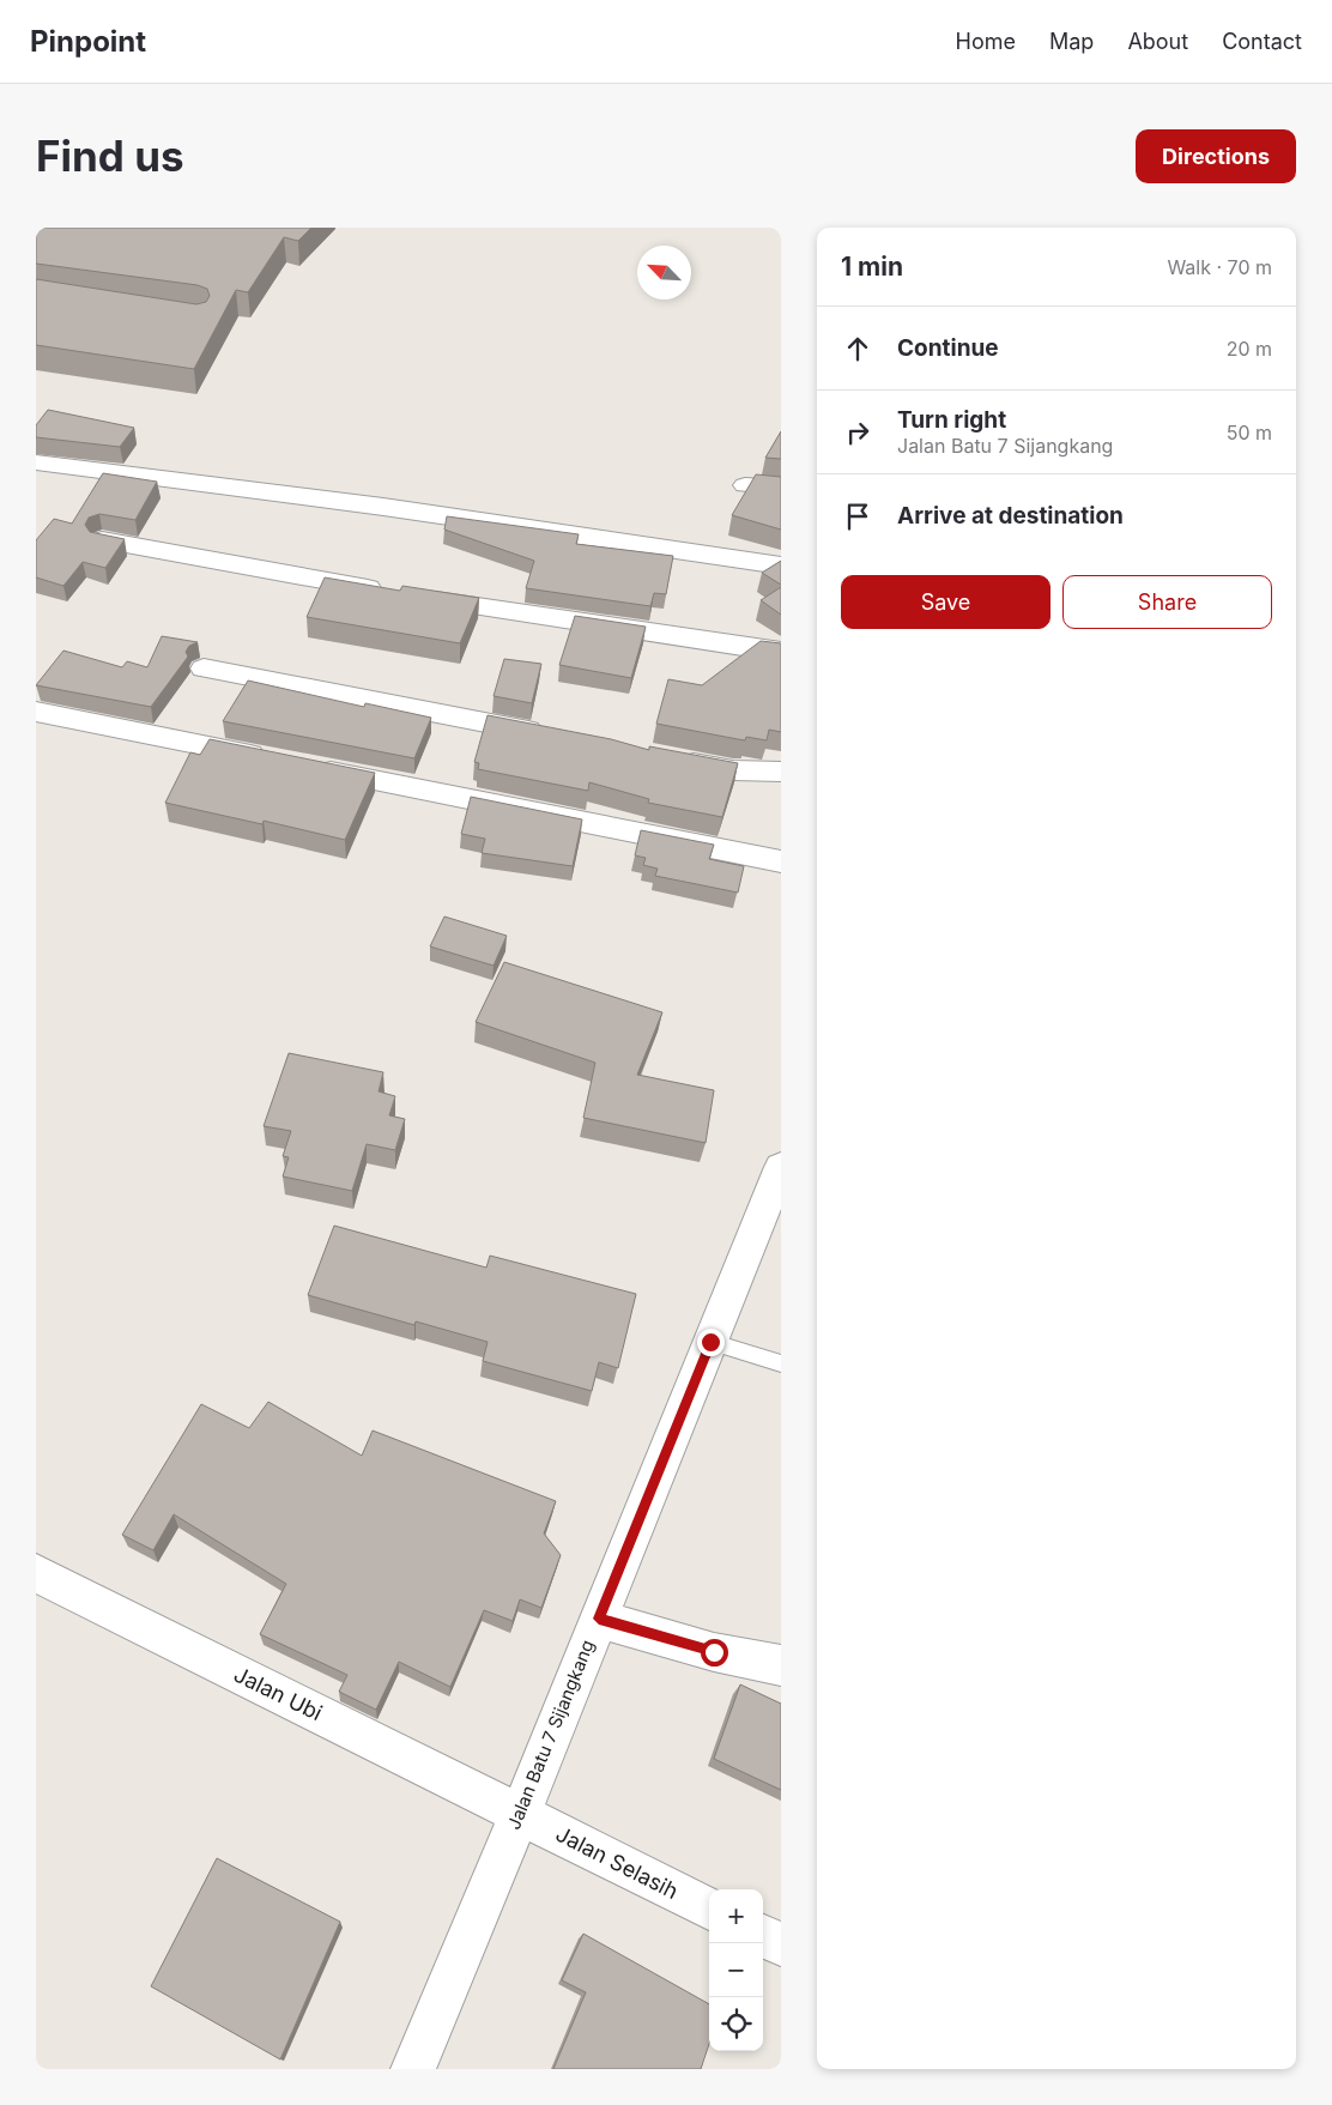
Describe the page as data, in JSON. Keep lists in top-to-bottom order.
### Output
{
  "streets": {
    "street": ["Jalan Ubi", "Jalan Batu 7 Sijangkang", "Jalan Selasih"]
  },
  "crossings": [
    ["Jalan Ubi", "Jalan Batu 7 Sijangkang"],
    ["Jalan Ubi", "Jalan Selasih"],
    ["Jalan Batu 7 Sijangkang", "Jalan Selasih"]
  ],
  "north": "top left",
  "page": {
    "header": "Pinpoint",
    "nav": [
      "Home",
      "Map",
      "About",
      "Contact"
    ],
    "buttons": [
      "Directions",
      ["Save", "Share"]
    ],
    "title": "Find us",
    "heading": ["1 min", "Walk · 70 m"],
    "list": [
      ["Continue", "20 m"],
      ["Turn right", "Jalan Batu 7 Sijangkang", "50 m"],
      "Arrive at destination"
    ],
    "map_buttons": ["+", "−"]
  }
}
